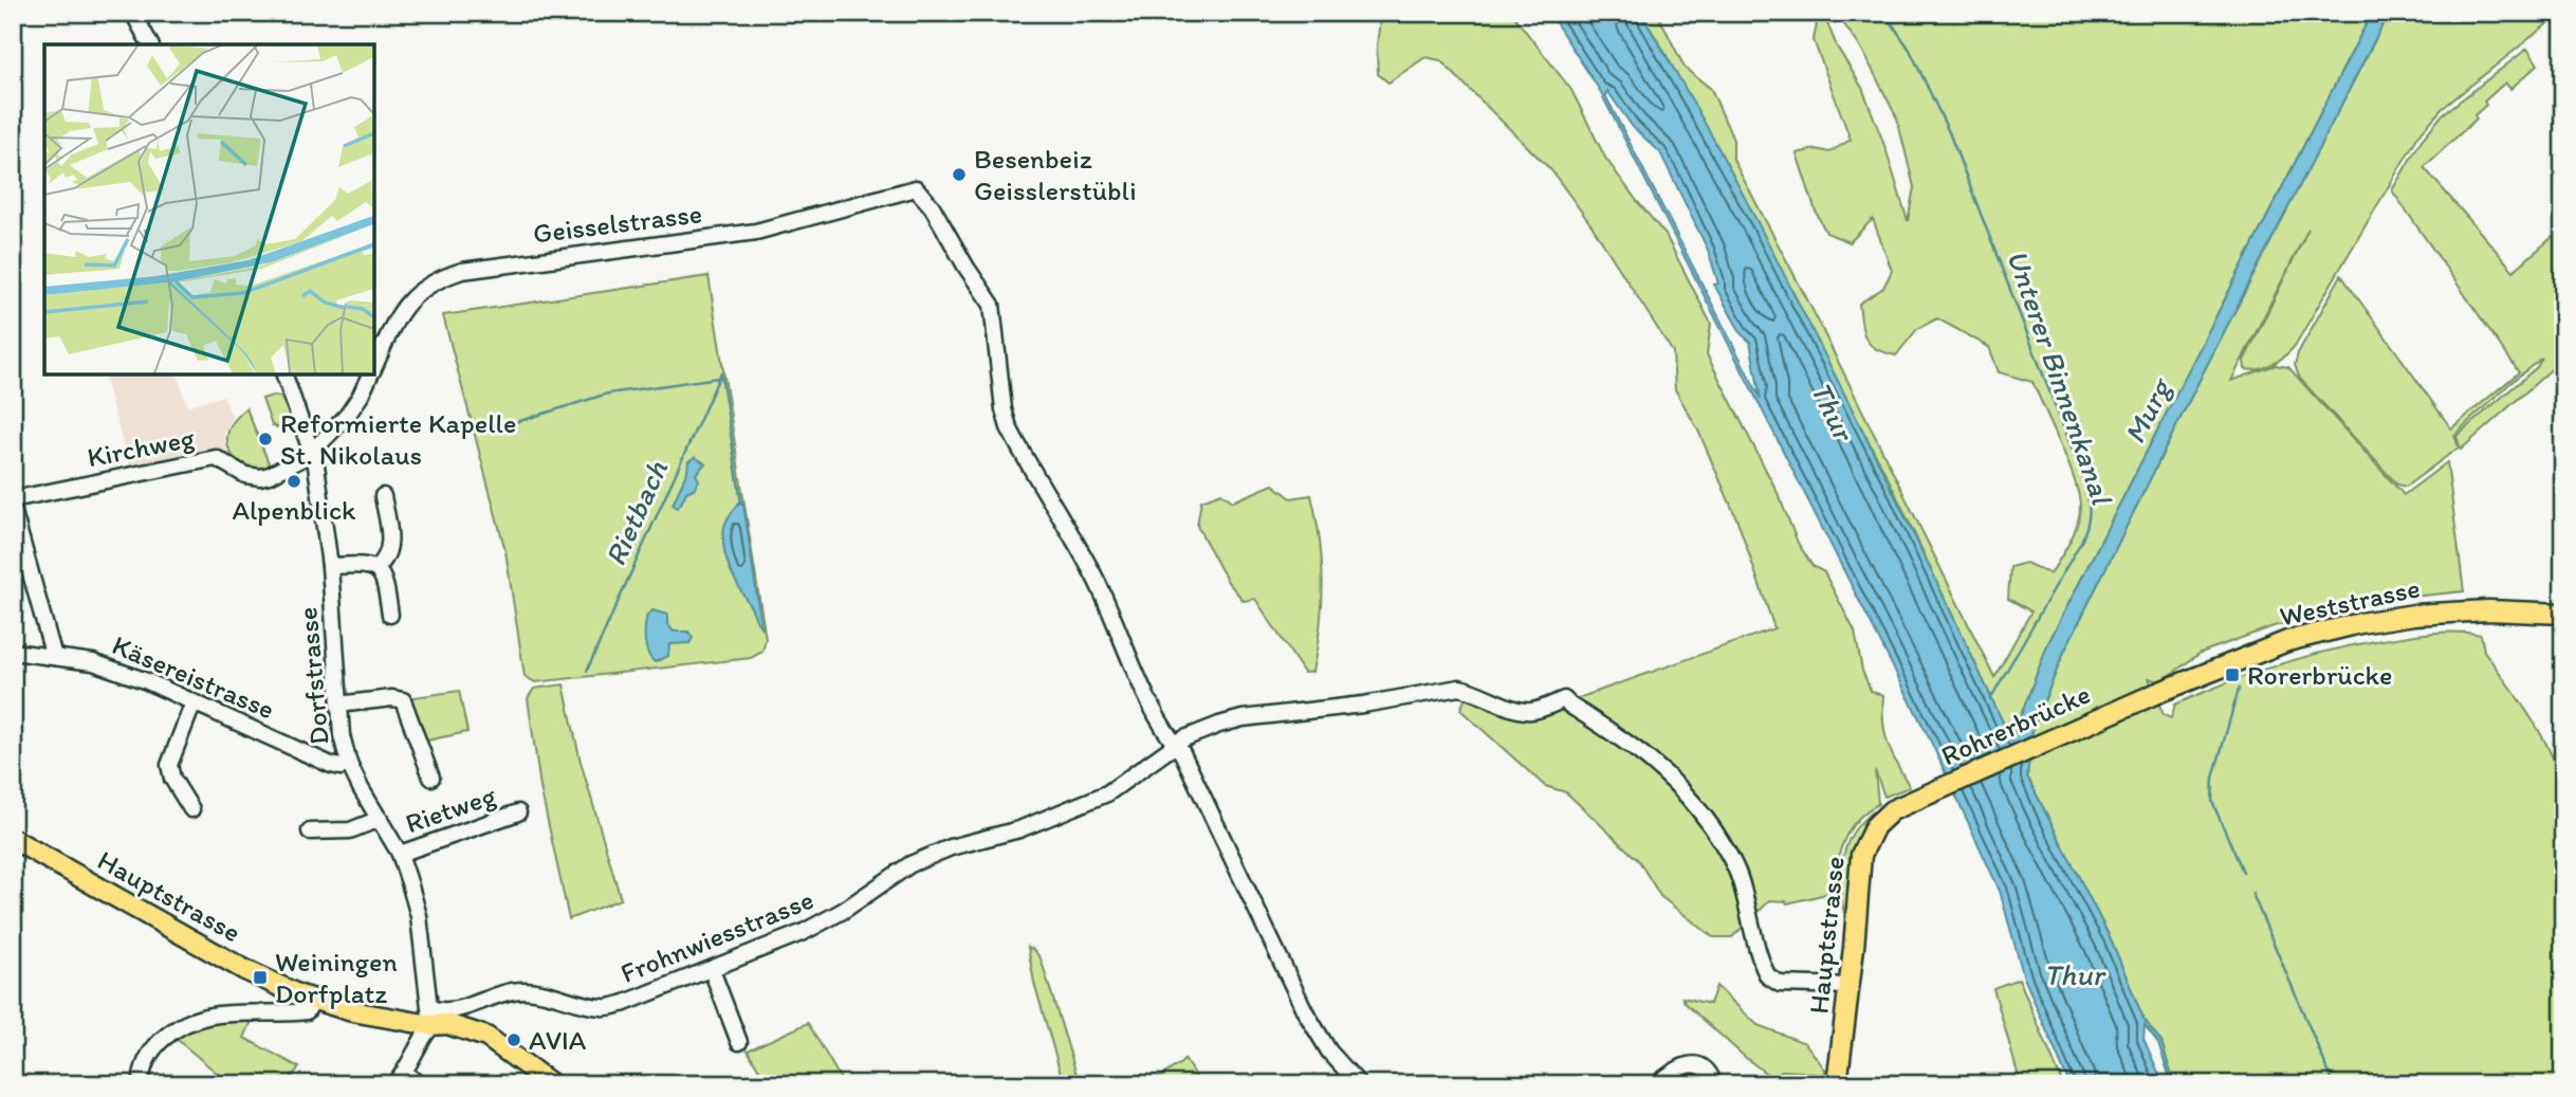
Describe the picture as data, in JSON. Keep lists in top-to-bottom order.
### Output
{
  "streets": {
    "main road": ["Weststrasse", "Rohrerbrücke", "Hauptstrasse"],
    "street": [
      "Geisselstrasse",
      "Kirchweg",
      "Dorfstrasse",
      "Käsereistrasse",
      "Rietweg",
      "Frohnwiesstrasse"
    ]
  },
  "crossings": [
    ["Geisselstrasse", "Kirchweg"],
    ["Geisselstrasse", "Dorfstrasse"],
    ["Geisselstrasse", "Frohnwiesstrasse"],
    ["Kirchweg", "Dorfstrasse"],
    ["Weststrasse", "Rohrerbrücke"],
    ["Dorfstrasse", "Käsereistrasse"],
    ["Dorfstrasse", "Rietweg"],
    ["Dorfstrasse", "Hauptstrasse"],
    ["Dorfstrasse", "Frohnwiesstrasse"],
    ["Rohrerbrücke", "Hauptstrasse"],
    ["Hauptstrasse", "Frohnwiesstrasse"]
  ],
  "water": [
    "Unterer Binnenkanal",
    "Thur",
    "Murg",
    "Rietbach"
  ],
  "places": {
    "other": [
      "Besenbeiz Geisslerstübli",
      "Reformierte Kapelle St. Nikolaus",
      "Alpenblick",
      "AVIA"
    ],
    "transit": ["Rorerbrücke", "Weiningen Dorfplatz"]
  }
}
